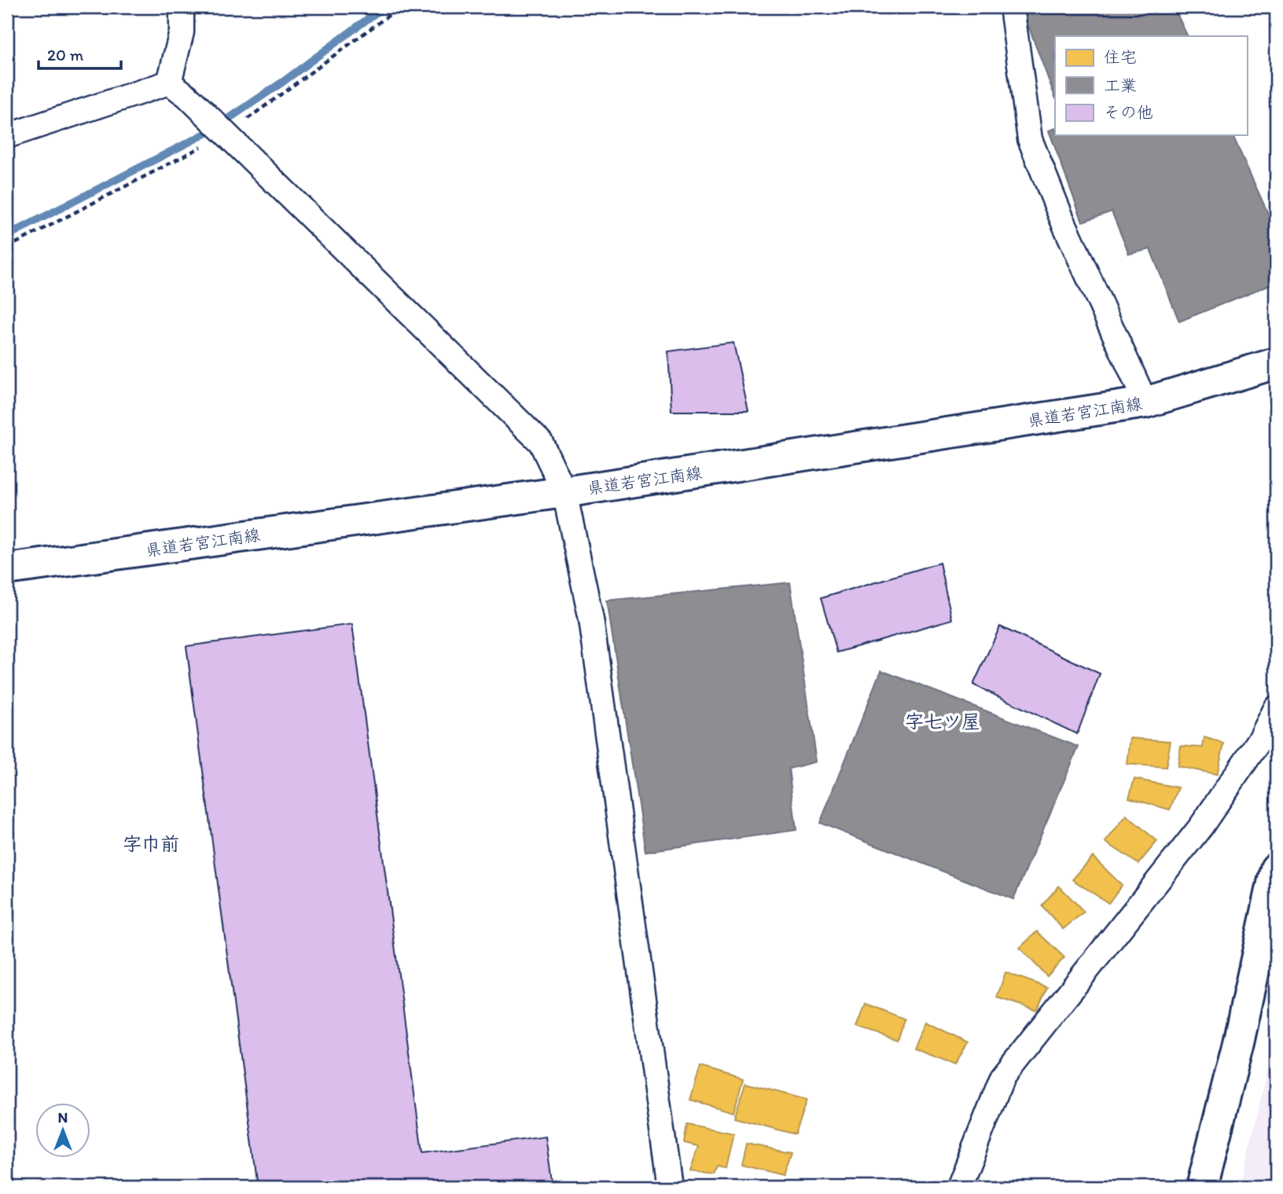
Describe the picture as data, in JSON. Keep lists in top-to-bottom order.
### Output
{
  "streets": {
    "main road": ["県道若宮江南線"]
  },
  "districts": ["字七ツ屋", "字巾前"],
  "legend": ["住宅", "工業", "その他"],
  "scale_bar": "20 m",
  "north": "top"
}
